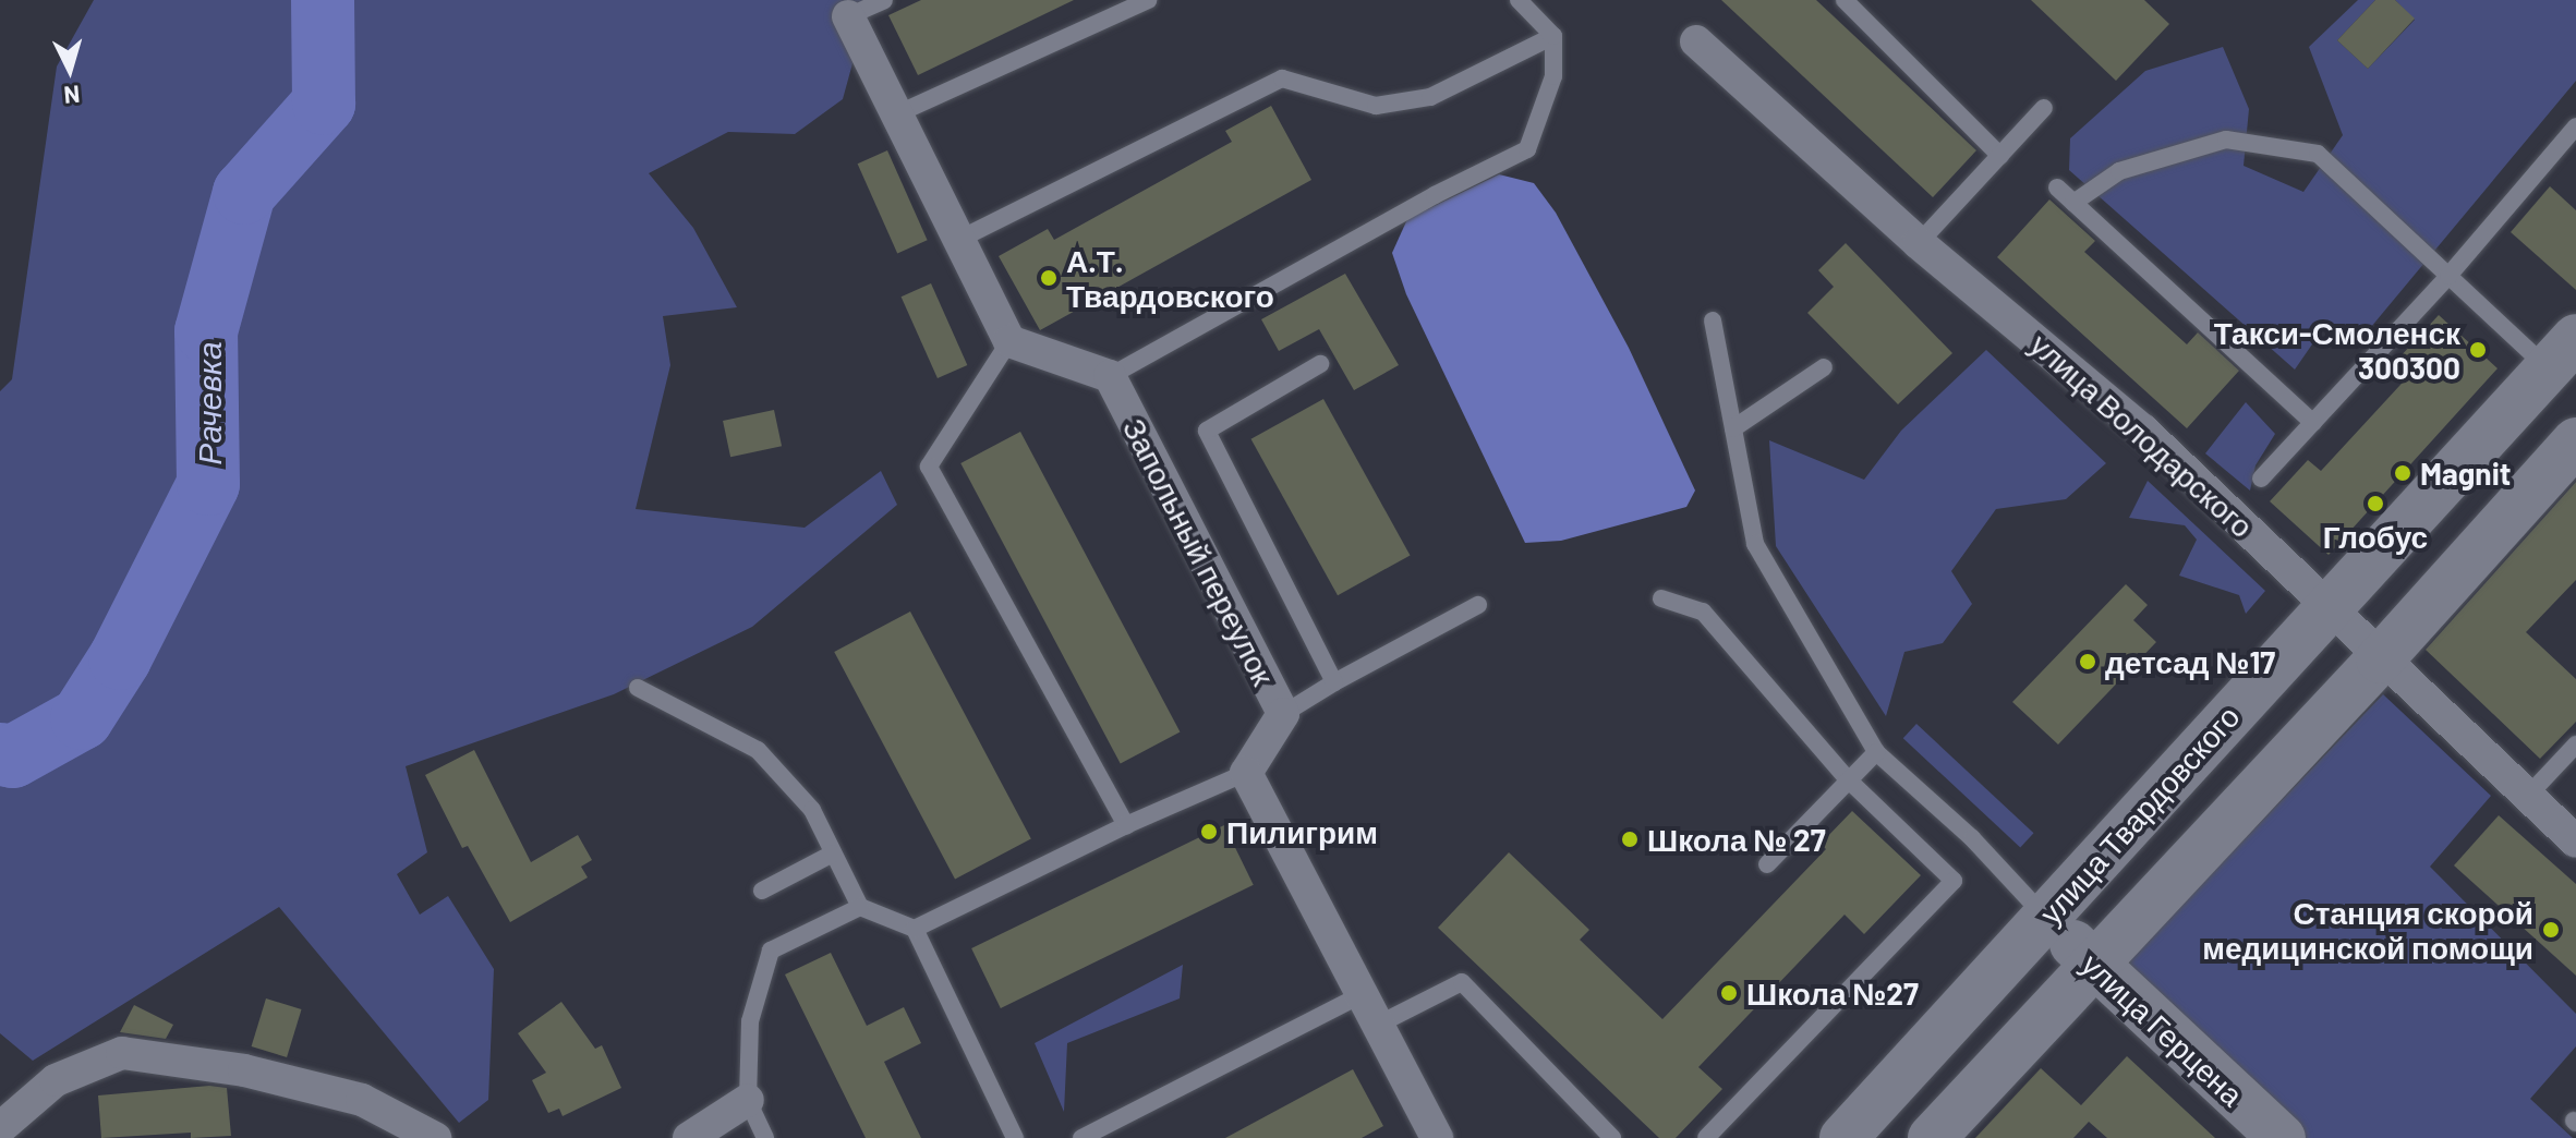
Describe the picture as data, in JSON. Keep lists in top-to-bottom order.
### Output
{
  "streets": {
    "street": [
      "улица Володарского",
      "Запольный переулок",
      "улица Твардовского",
      "улица Герцена"
    ]
  },
  "crossings": [
    ["улица Володарского", "улица Твардовского"],
    ["улица Твардовского", "улица Герцена"]
  ],
  "water": ["Рачевка"],
  "places": [
    "А.Т. Твардовского",
    "Такси-Смоленск 300300",
    "Magnit",
    "Глобус",
    "детсад №17",
    "Пилигрим",
    "Школа № 27",
    "Станция скорой медицинской помощи",
    "Школа №27"
  ],
  "north": "bottom"
}
